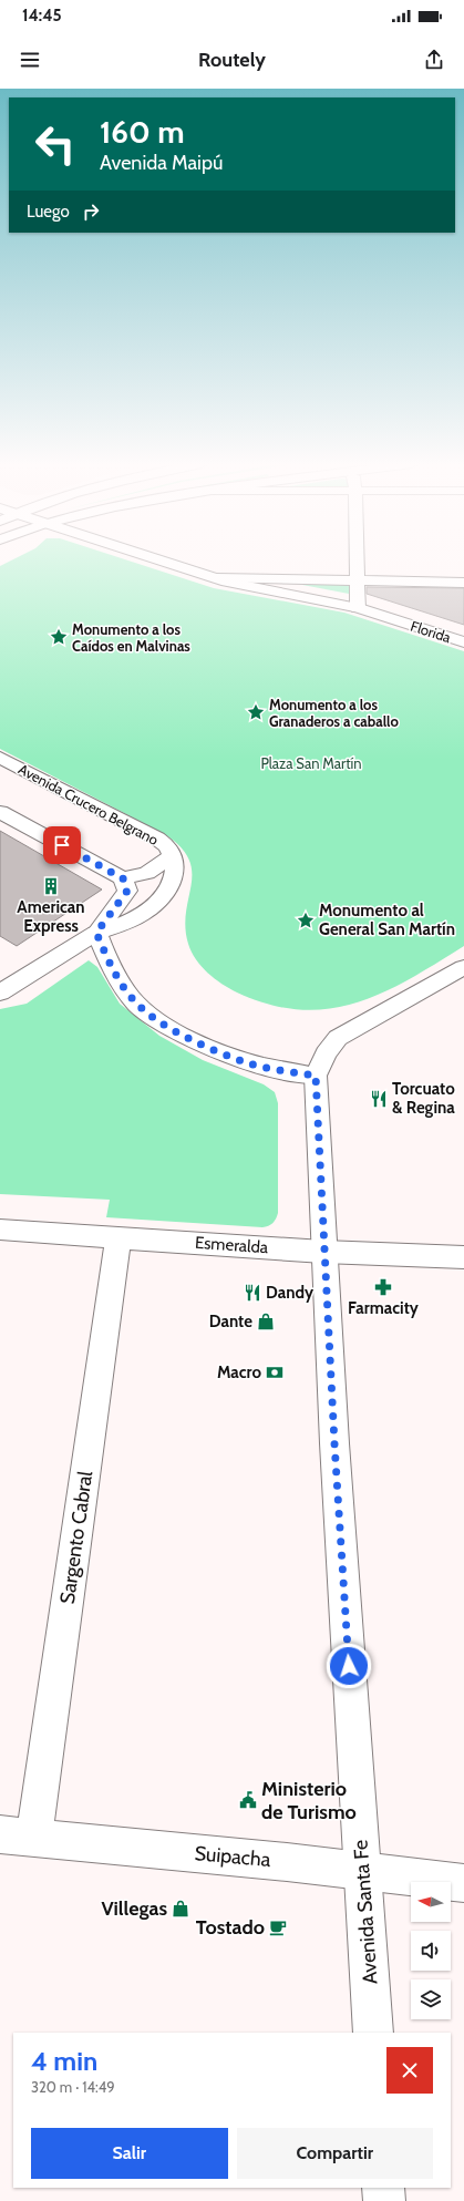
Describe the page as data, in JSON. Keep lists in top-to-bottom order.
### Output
{
  "streets": {
    "street": [
      "Florida",
      "Avenida Crucero Belgrano",
      "Esmeralda",
      "Sargento Cabral",
      "Suipacha",
      "Avenida Santa Fe"
    ]
  },
  "crossings": [
    ["Esmeralda", "Sargento Cabral"],
    ["Esmeralda", "Avenida Santa Fe"],
    ["Sargento Cabral", "Suipacha"],
    ["Suipacha", "Avenida Santa Fe"]
  ],
  "parks": ["Plaza San Martín"],
  "places": {
    "place": ["Monumento a los Caídos en Malvinas", "Monumento a los Granaderos a caballo", "Monumento al General San Martín"],
    "building": ["American Express"],
    "restaurant": ["Torcuato & Regina", "Dandy"],
    "pharmacy": ["Farmacity"],
    "shop": ["Dante", "Villegas"],
    "bank": ["Macro"],
    "public building": ["Ministerio de Turismo"],
    "cafe": ["Tostado"]
  },
  "north": "left",
  "page": {
    "status": "14:45",
    "header": "Routely",
    "turn": ["160 m", "Avenida Maipú"],
    "then": "Luego",
    "heading": ["4 min", "320 m · 14:49"],
    "buttons": ["Salir", "Compartir"]
  }
}
